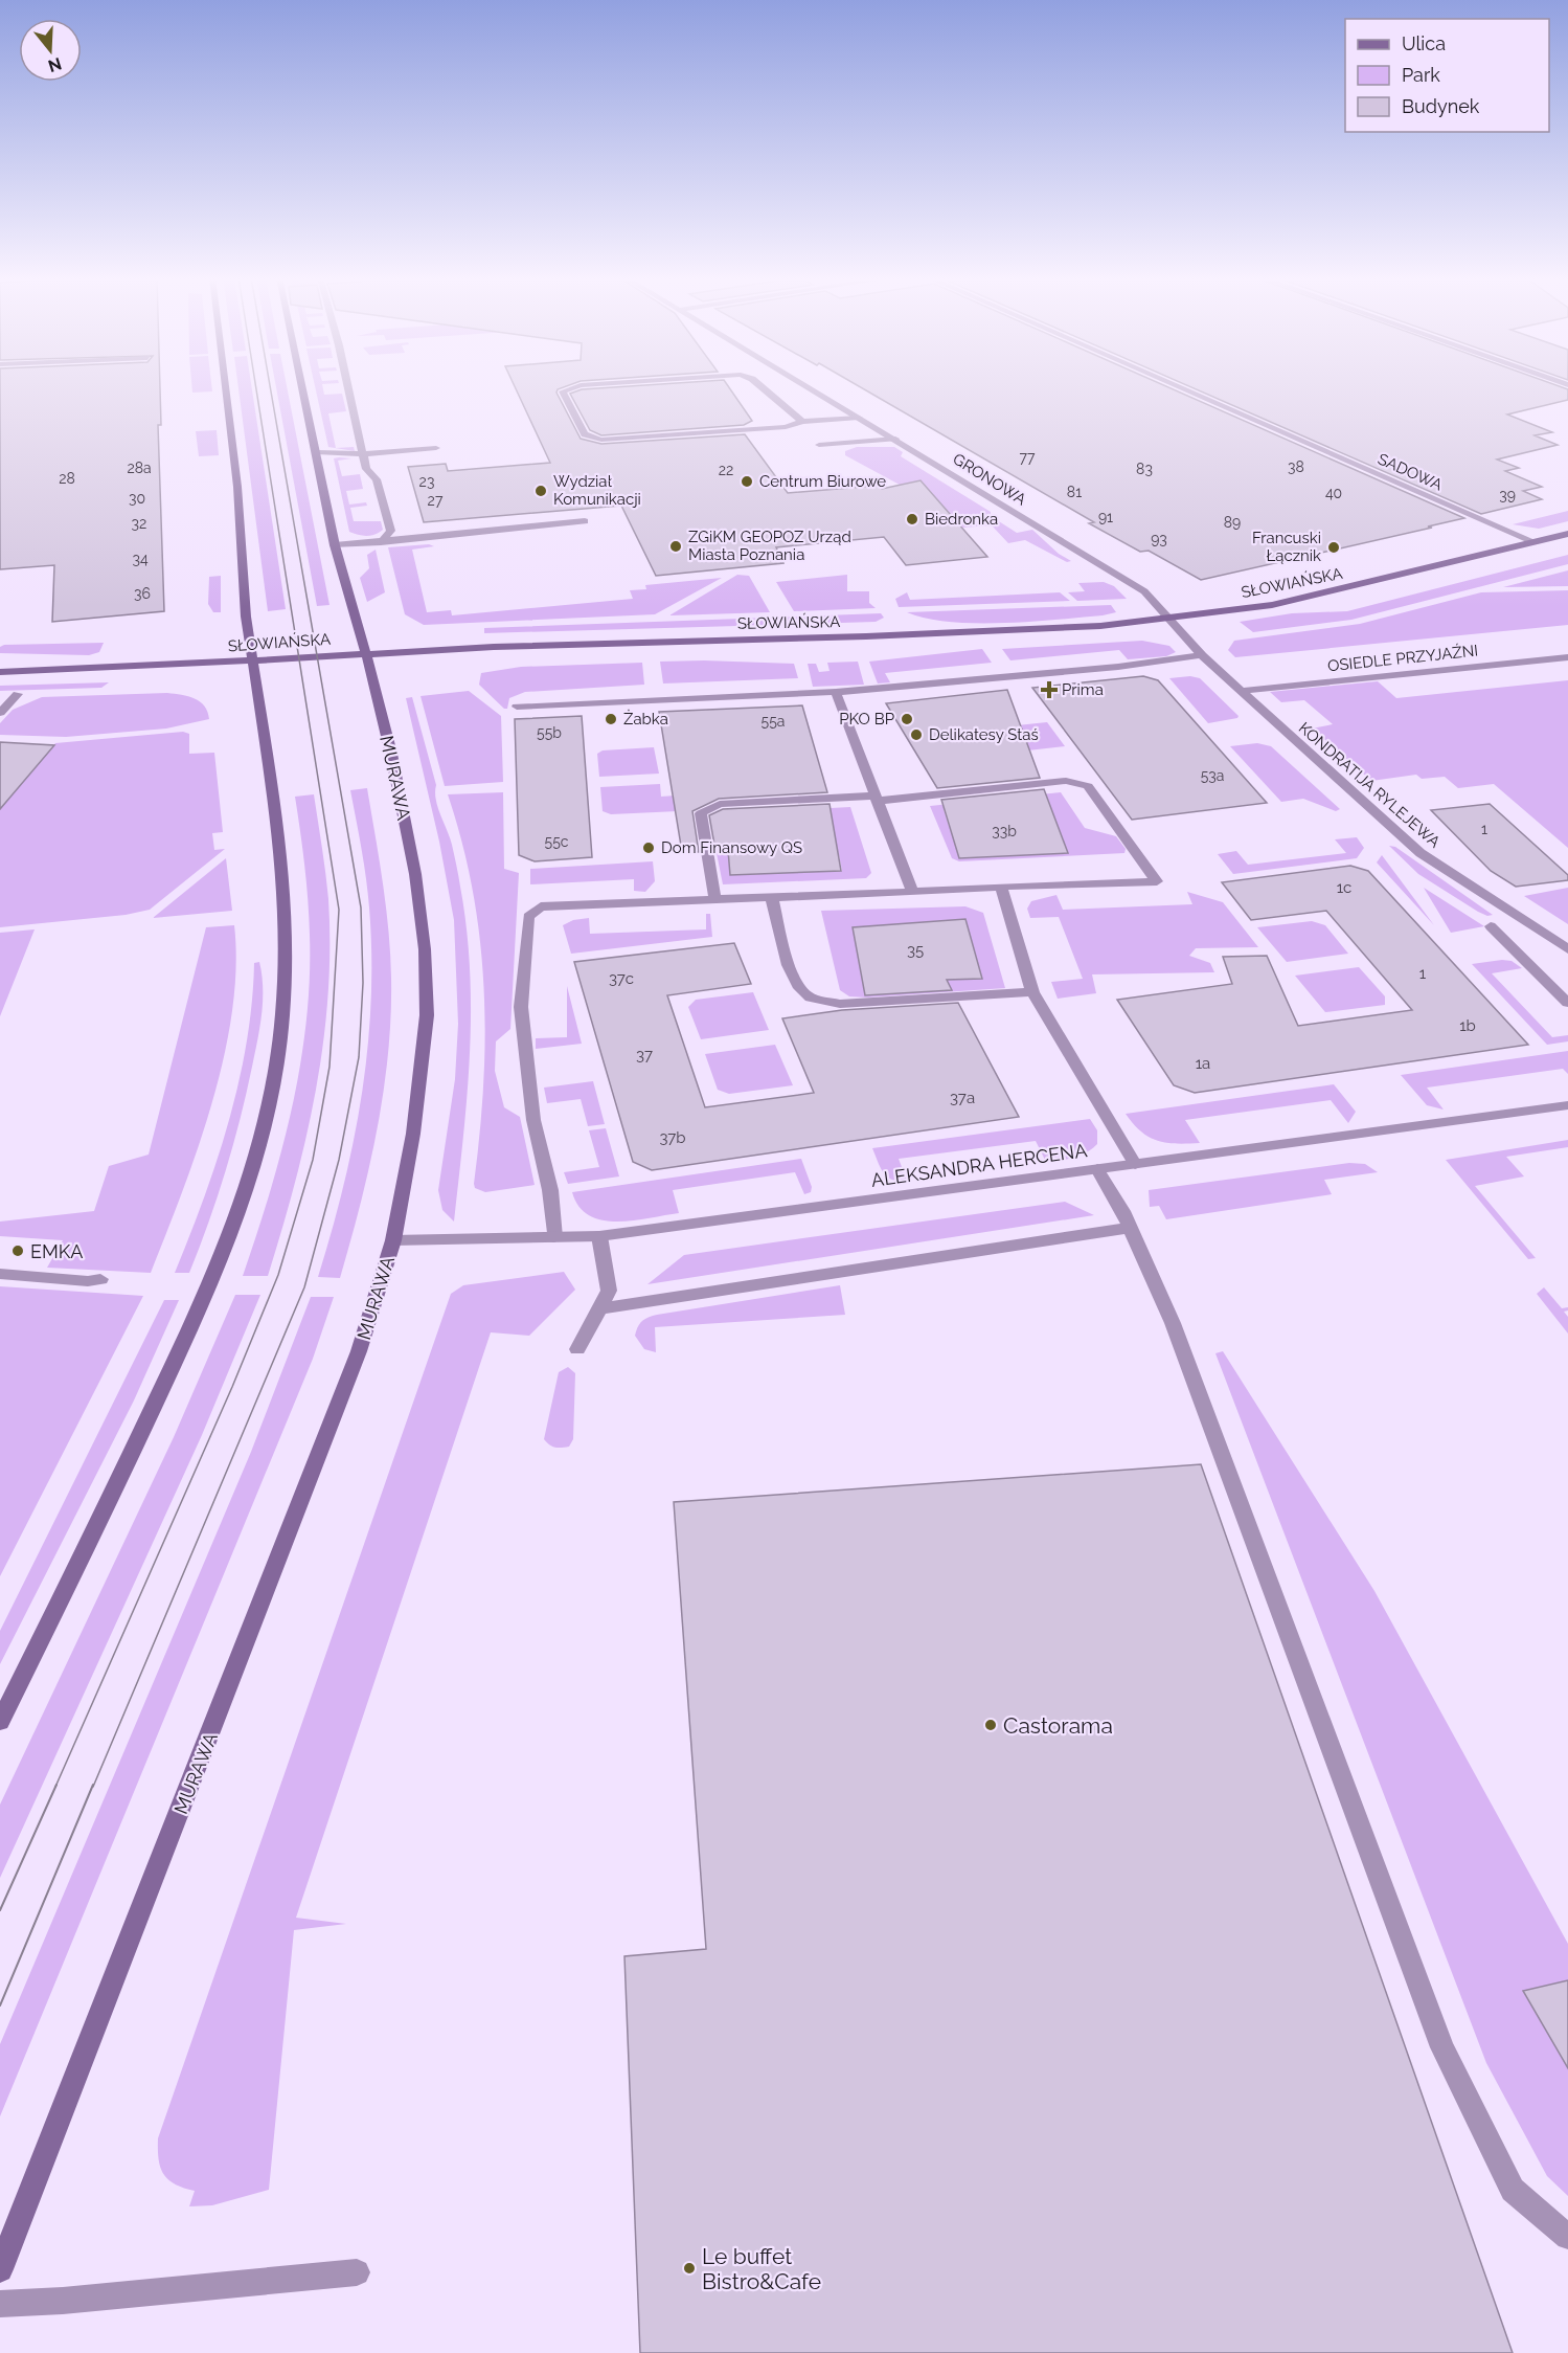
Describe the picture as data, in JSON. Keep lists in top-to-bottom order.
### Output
{
  "streets": {
    "street": [
      "SADOWA",
      "GRONOWA",
      "SŁOWIAŃSKA",
      "OSIEDLE PRZYJAŹNI",
      "MURAWA",
      "KONDRATIJA RYLEJEWA",
      "ALEKSANDRA HERCENA"
    ]
  },
  "crossings": [
    ["SADOWA", "SŁOWIAŃSKA"],
    ["GRONOWA", "SŁOWIAŃSKA"],
    ["GRONOWA", "KONDRATIJA RYLEJEWA"],
    ["SŁOWIAŃSKA", "MURAWA"],
    ["SŁOWIAŃSKA", "KONDRATIJA RYLEJEWA"],
    ["OSIEDLE PRZYJAŹNI", "KONDRATIJA RYLEJEWA"],
    ["MURAWA", "ALEKSANDRA HERCENA"]
  ],
  "places": {
    "other": [
      "Centrum Biurowe",
      "Wydział Komunikacji",
      "Biedronka",
      "ZGiKM GEOPOZ Urząd Miasta Poznania",
      "Francuski Łącznik",
      "Żabka",
      "PKO BP",
      "Delikatesy Staś",
      "Dom Finansowy QS",
      "EMKA",
      "Castorama",
      "Le buffet Bistro&Cafe"
    ],
    "health": ["Prima"]
  },
  "house_numbers": [
    "77",
    "38",
    "28a",
    "83",
    "22",
    "28",
    "23",
    "81",
    "40",
    "39",
    "30",
    "27",
    "91",
    "89",
    "32",
    "93",
    "34",
    "36",
    "55a",
    "55b",
    "53a",
    "1",
    "33b",
    "55c",
    "1c",
    "35",
    "1",
    "37c",
    "1b",
    "37",
    "1a",
    "37a",
    "37b"
  ],
  "legend": ["Ulica", "Park", "Budynek"],
  "north": "bottom"
}
